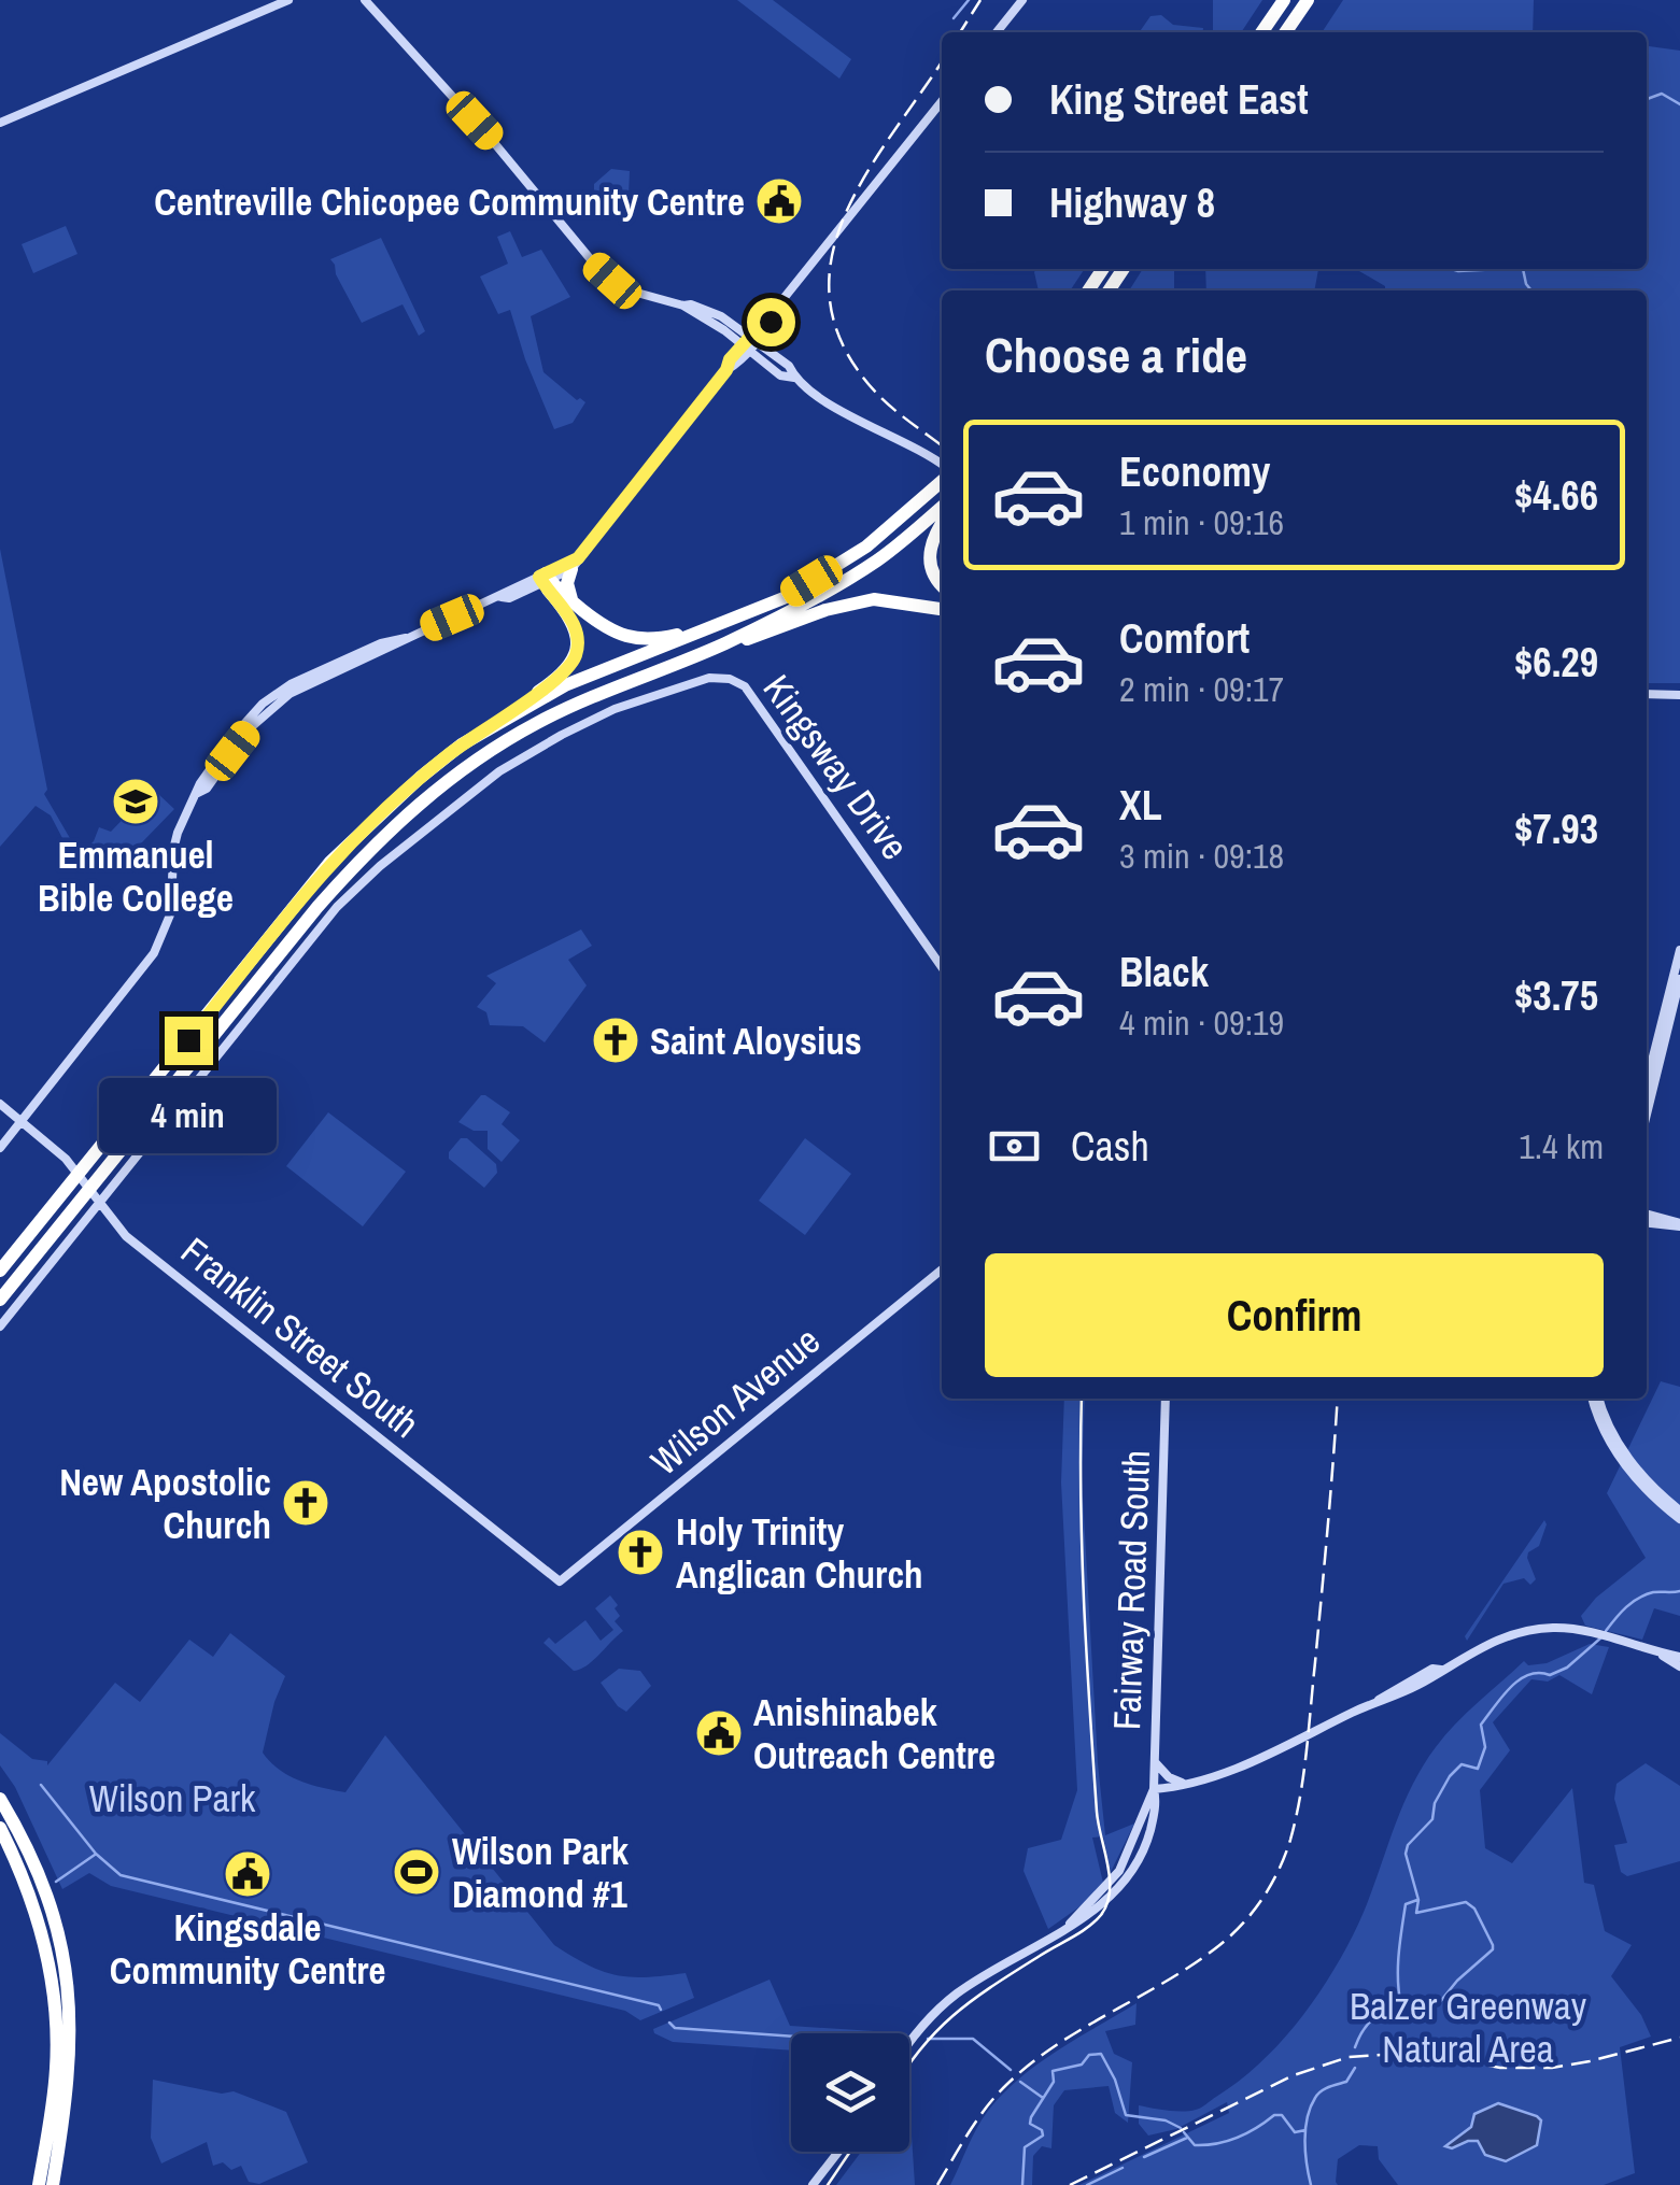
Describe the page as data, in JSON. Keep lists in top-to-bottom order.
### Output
{
  "streets": {
    "main road": [
      "Kingsway Drive",
      "Franklin Street South",
      "Wilson Avenue",
      "Fairway Road South"
    ]
  },
  "crossings": [
    ["Kingsway Drive", "Franklin Street South"],
    ["Franklin Street South", "Wilson Avenue"]
  ],
  "parks": ["Wilson Park", "Balzer Greenway Natural Area"],
  "places": {
    "public building": ["Centreville Chicopee Community Centre", "Anishinabek Outreach Centre", "Kingsdale Community Centre"],
    "school or university": ["Emmanuel Bible College"],
    "church": ["Saint Aloysius", "New Apostolic Church", "Holy Trinity Anglican Church"],
    "sports": ["Wilson Park Diamond #1"]
  },
  "page": {
    "banner": ["King Street East", "Highway 8"],
    "heading": "Choose a ride",
    "list": [
      {
        "name": "Economy",
        "note": "1 min · 09:16",
        "value": "$4.66"
      },
      {
        "name": "Comfort",
        "note": "2 min · 09:17",
        "value": "$6.29"
      },
      {
        "name": "XL",
        "note": "3 min · 09:18",
        "value": "$7.93"
      },
      {
        "name": "Black",
        "note": "4 min · 09:19",
        "value": "$3.75"
      }
    ],
    "bubble": "4 min",
    "pay": ["Cash", "1.4 km"],
    "buttons": "Confirm"
  }
}
